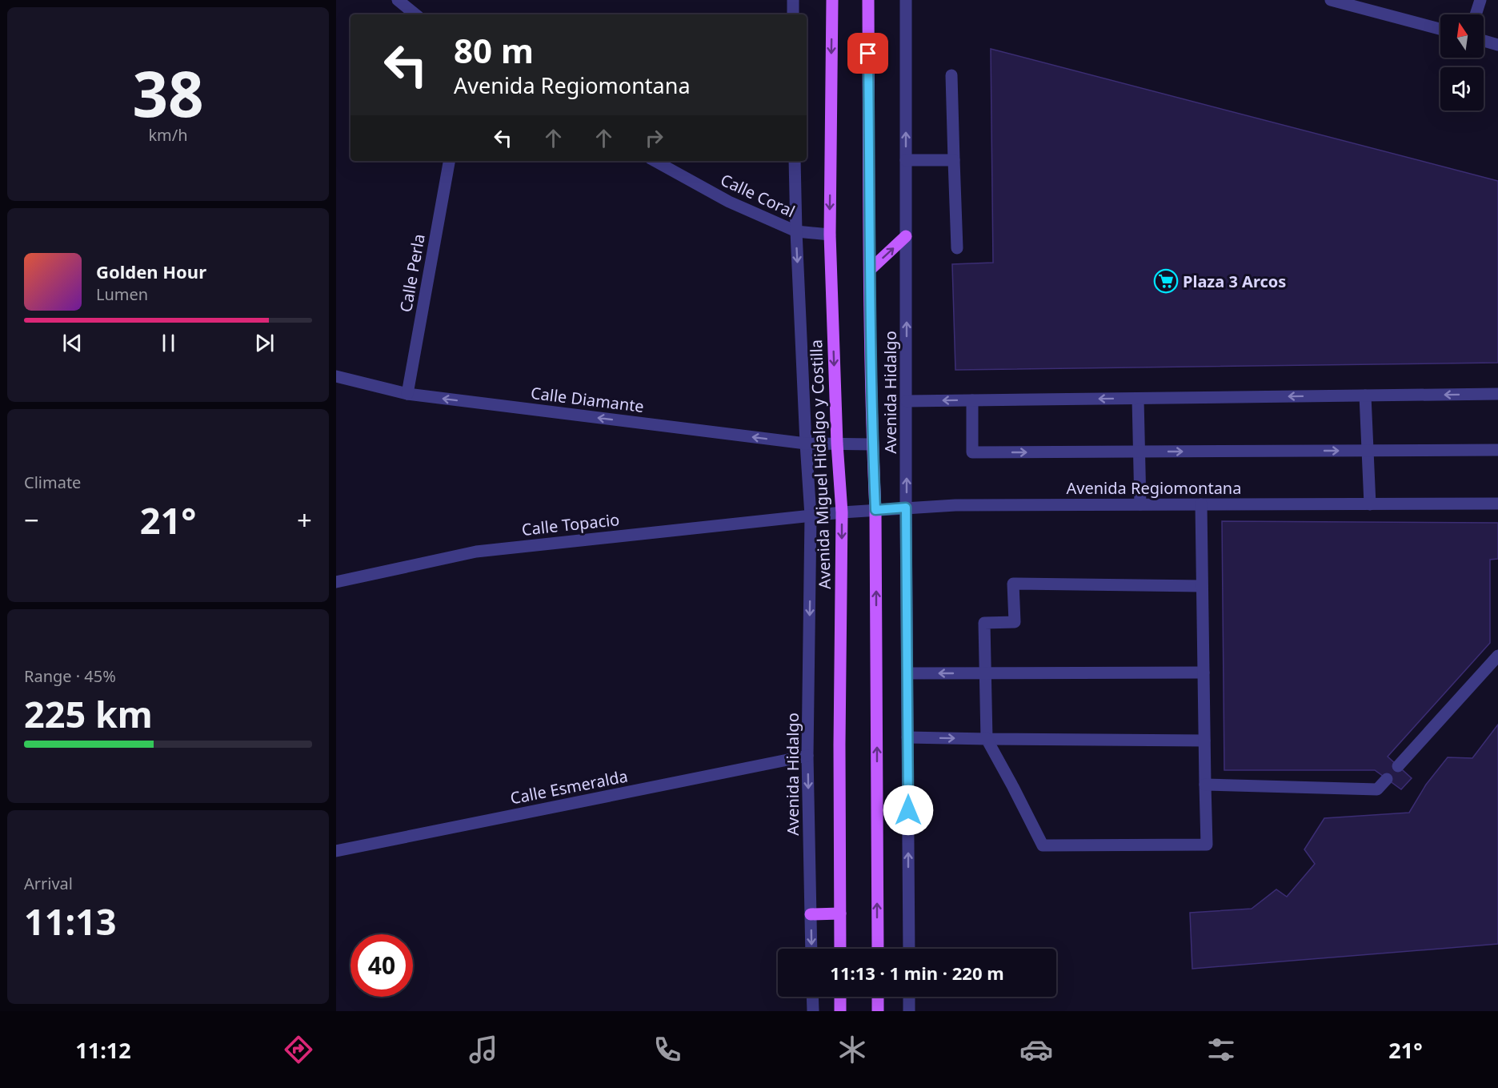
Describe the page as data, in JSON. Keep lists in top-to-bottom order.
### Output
{
  "streets": {
    "main road": ["Avenida Miguel Hidalgo y Costilla"],
    "street": [
      "Calle Coral",
      "Calle Perla",
      "Avenida Hidalgo",
      "Calle Diamante",
      "Avenida Regiomontana",
      "Calle Topacio",
      "Calle Esmeralda"
    ]
  },
  "crossings": [
    ["Calle Coral", "Avenida Hidalgo"],
    ["Calle Coral", "Avenida Miguel Hidalgo y Costilla"],
    ["Calle Perla", "Calle Diamante"],
    ["Avenida Hidalgo", "Calle Diamante"],
    ["Avenida Hidalgo", "Avenida Regiomontana"],
    ["Avenida Hidalgo", "Calle Topacio"],
    ["Avenida Hidalgo", "Calle Esmeralda"],
    ["Calle Diamante", "Avenida Miguel Hidalgo y Costilla"],
    ["Avenida Miguel Hidalgo y Costilla", "Avenida Regiomontana"],
    ["Avenida Regiomontana", "Calle Topacio"]
  ],
  "one_way": ["Calle Diamante"],
  "places": {
    "supermarket": ["Plaza 3 Arcos"]
  },
  "north": "top",
  "page": {
    "tile": [
      ["38", "km/h"],
      "Climate",
      ["Range · 45%", "225 km"],
      ["Arrival", "11:13"]
    ],
    "turn": ["80 m", "Avenida Regiomontana"],
    "song": ["Golden Hour", "Lumen"],
    "heat": ["−", "21°", "+"],
    "limit": "40",
    "trip": "11:13 · 1 min · 220 m",
    "tabs": ["11:12", "21°"]
  }
}
